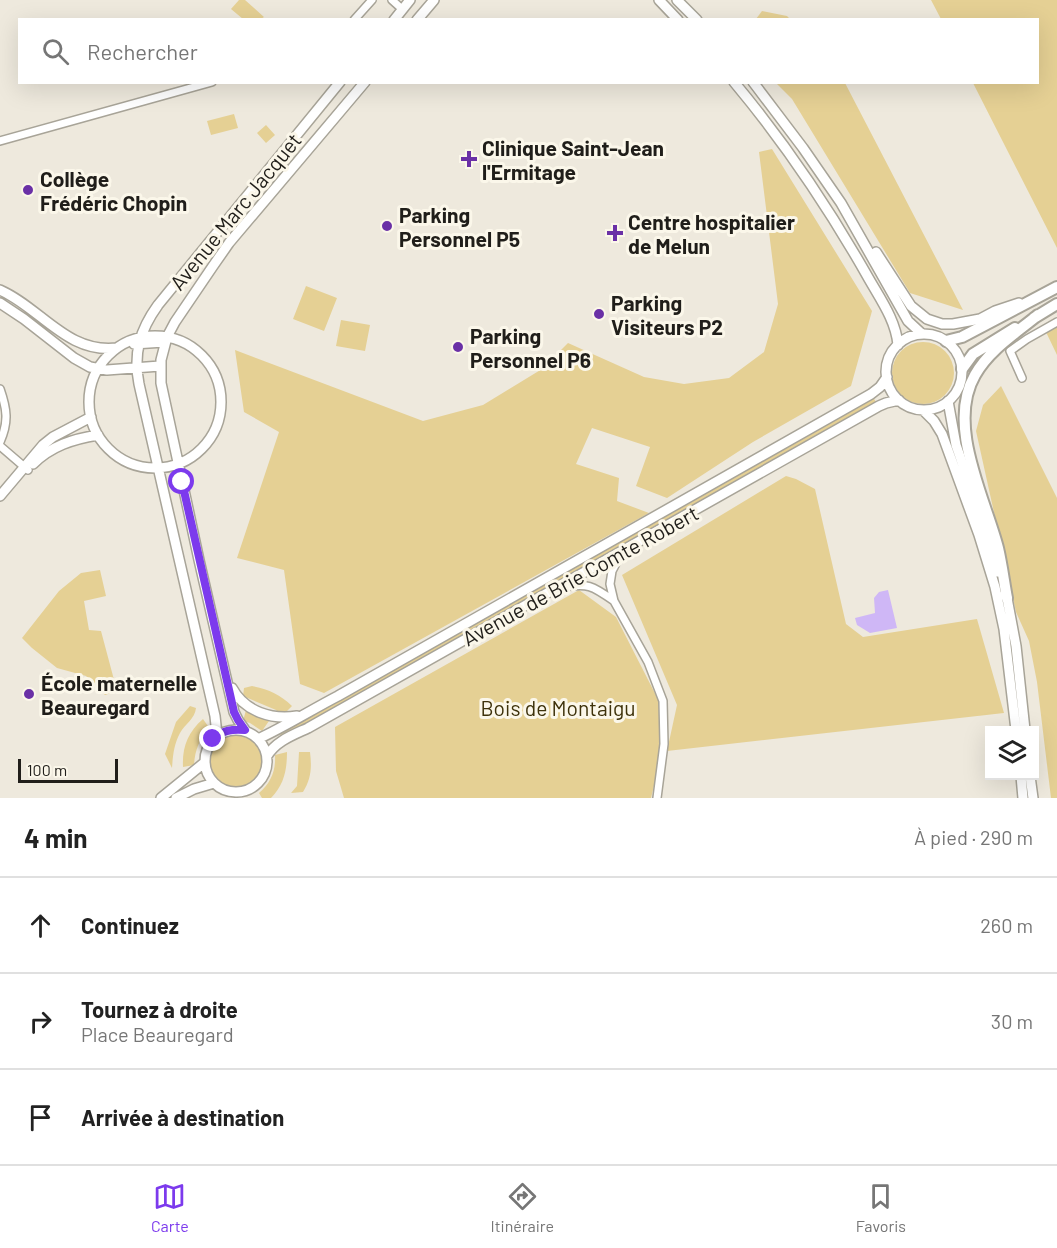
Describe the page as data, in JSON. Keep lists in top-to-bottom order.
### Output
{
  "streets": {
    "main road": ["Avenue Marc Jacquet", "Avenue de Brie Comte Robert"]
  },
  "crossings": [
    ["Avenue Marc Jacquet", "Avenue de Brie Comte Robert"]
  ],
  "parks": ["Bois de Montaigu"],
  "places": {
    "health": ["Clinique Saint-Jean l'Ermitage", "Centre hospitalier de Melun"],
    "other": [
      "Collège Frédéric Chopin",
      "Parking Personnel P5",
      "Parking Visiteurs P2",
      "Parking Personnel P6",
      "École maternelle Beauregard"
    ]
  },
  "scale_bar": "100 m",
  "page": {
    "search": "Rechercher",
    "scale": "100 m",
    "heading": ["4 min", "À pied · 290 m"],
    "list": [
      ["Continuez", "260 m"],
      ["Tournez à droite", "Place Beauregard", "30 m"],
      "Arrivée à destination"
    ],
    "nav": ["Carte", "Itinéraire", "Favoris"]
  }
}
